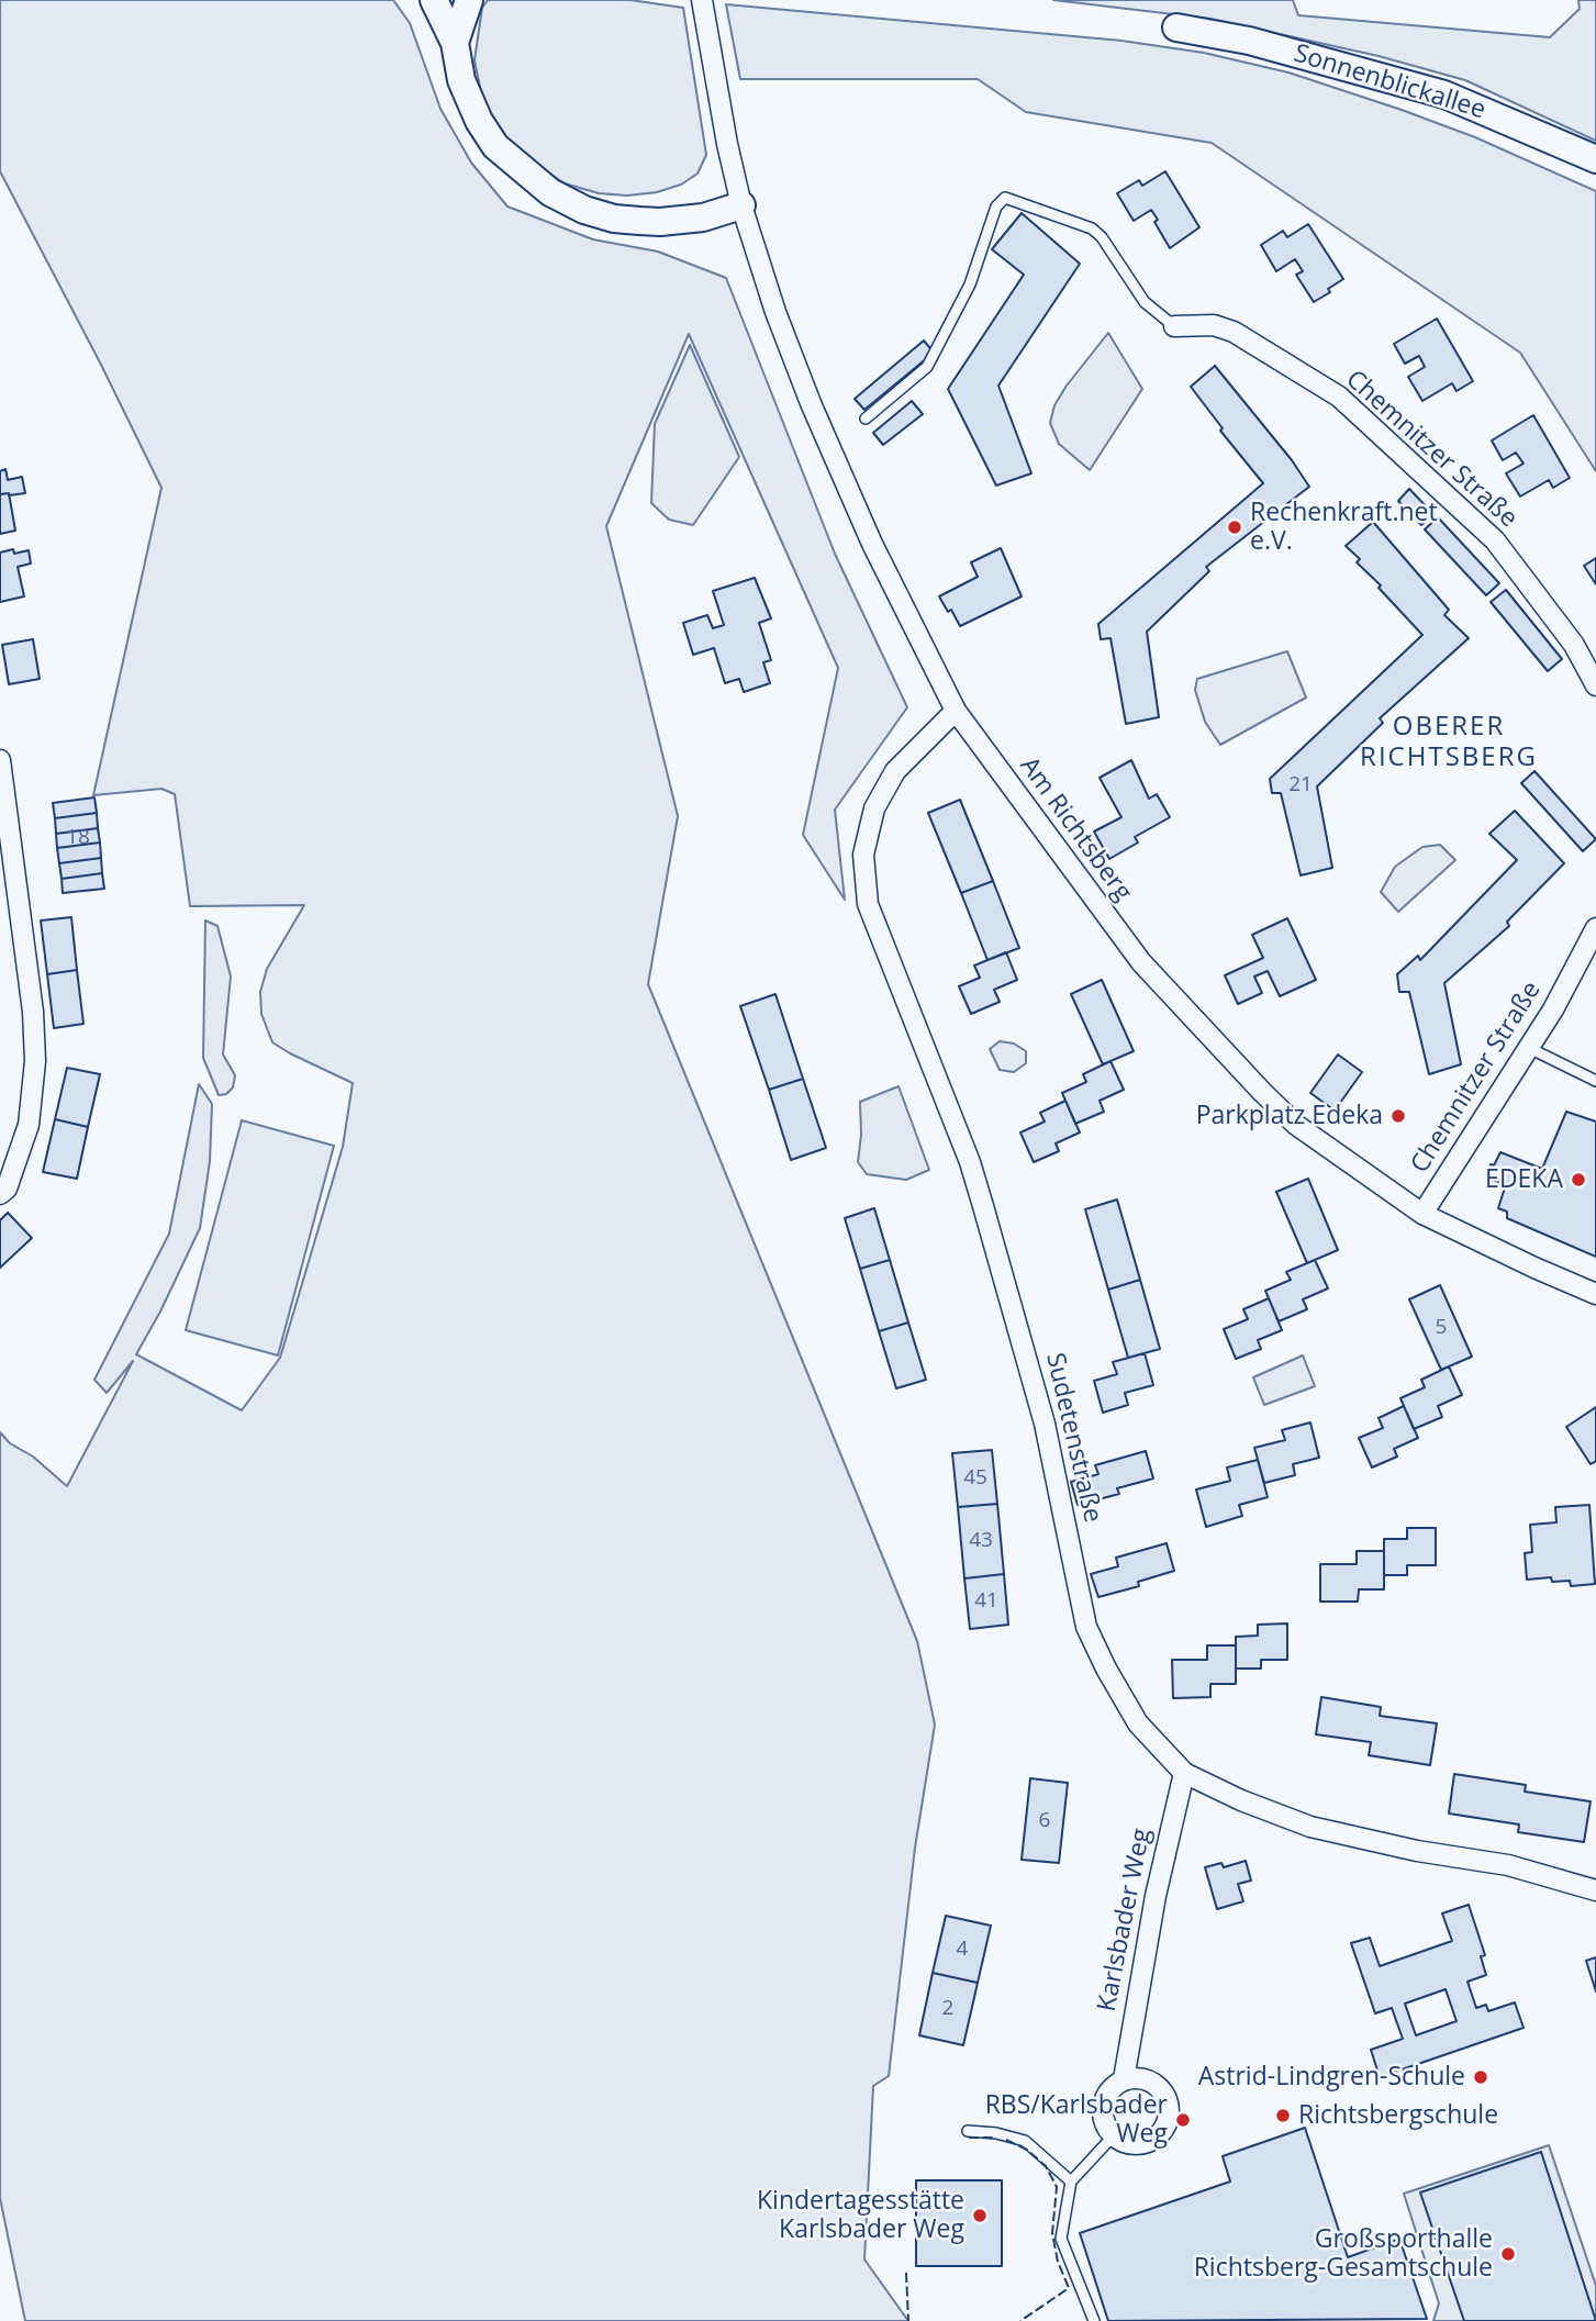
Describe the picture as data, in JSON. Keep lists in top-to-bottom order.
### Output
{
  "streets": {
    "main road": ["Sonnenblickallee"],
    "street": [
      "Chemnitzer Straße",
      "Am Richtsberg",
      "Sudetenstraße",
      "Karlsbader Weg"
    ]
  },
  "crossings": [
    ["Chemnitzer Straße", "Am Richtsberg"],
    ["Am Richtsberg", "Sudetenstraße"],
    ["Sudetenstraße", "Karlsbader Weg"]
  ],
  "districts": ["OBERER RICHTSBERG"],
  "places": [
    "Rechenkraft.net e.V.",
    "Parkplatz Edeka",
    "EDEKA",
    "Astrid-Lindgren-Schule",
    "Richtsbergschule",
    "RBS/Karlsbader Weg",
    "Kindertagesstätte Karlsbader Weg",
    "Großsporthalle Richtsberg-Gesamtschule"
  ],
  "house_numbers": [
    "21",
    "18",
    "5",
    "45",
    "43",
    "41",
    "6",
    "4",
    "2"
  ]
}
